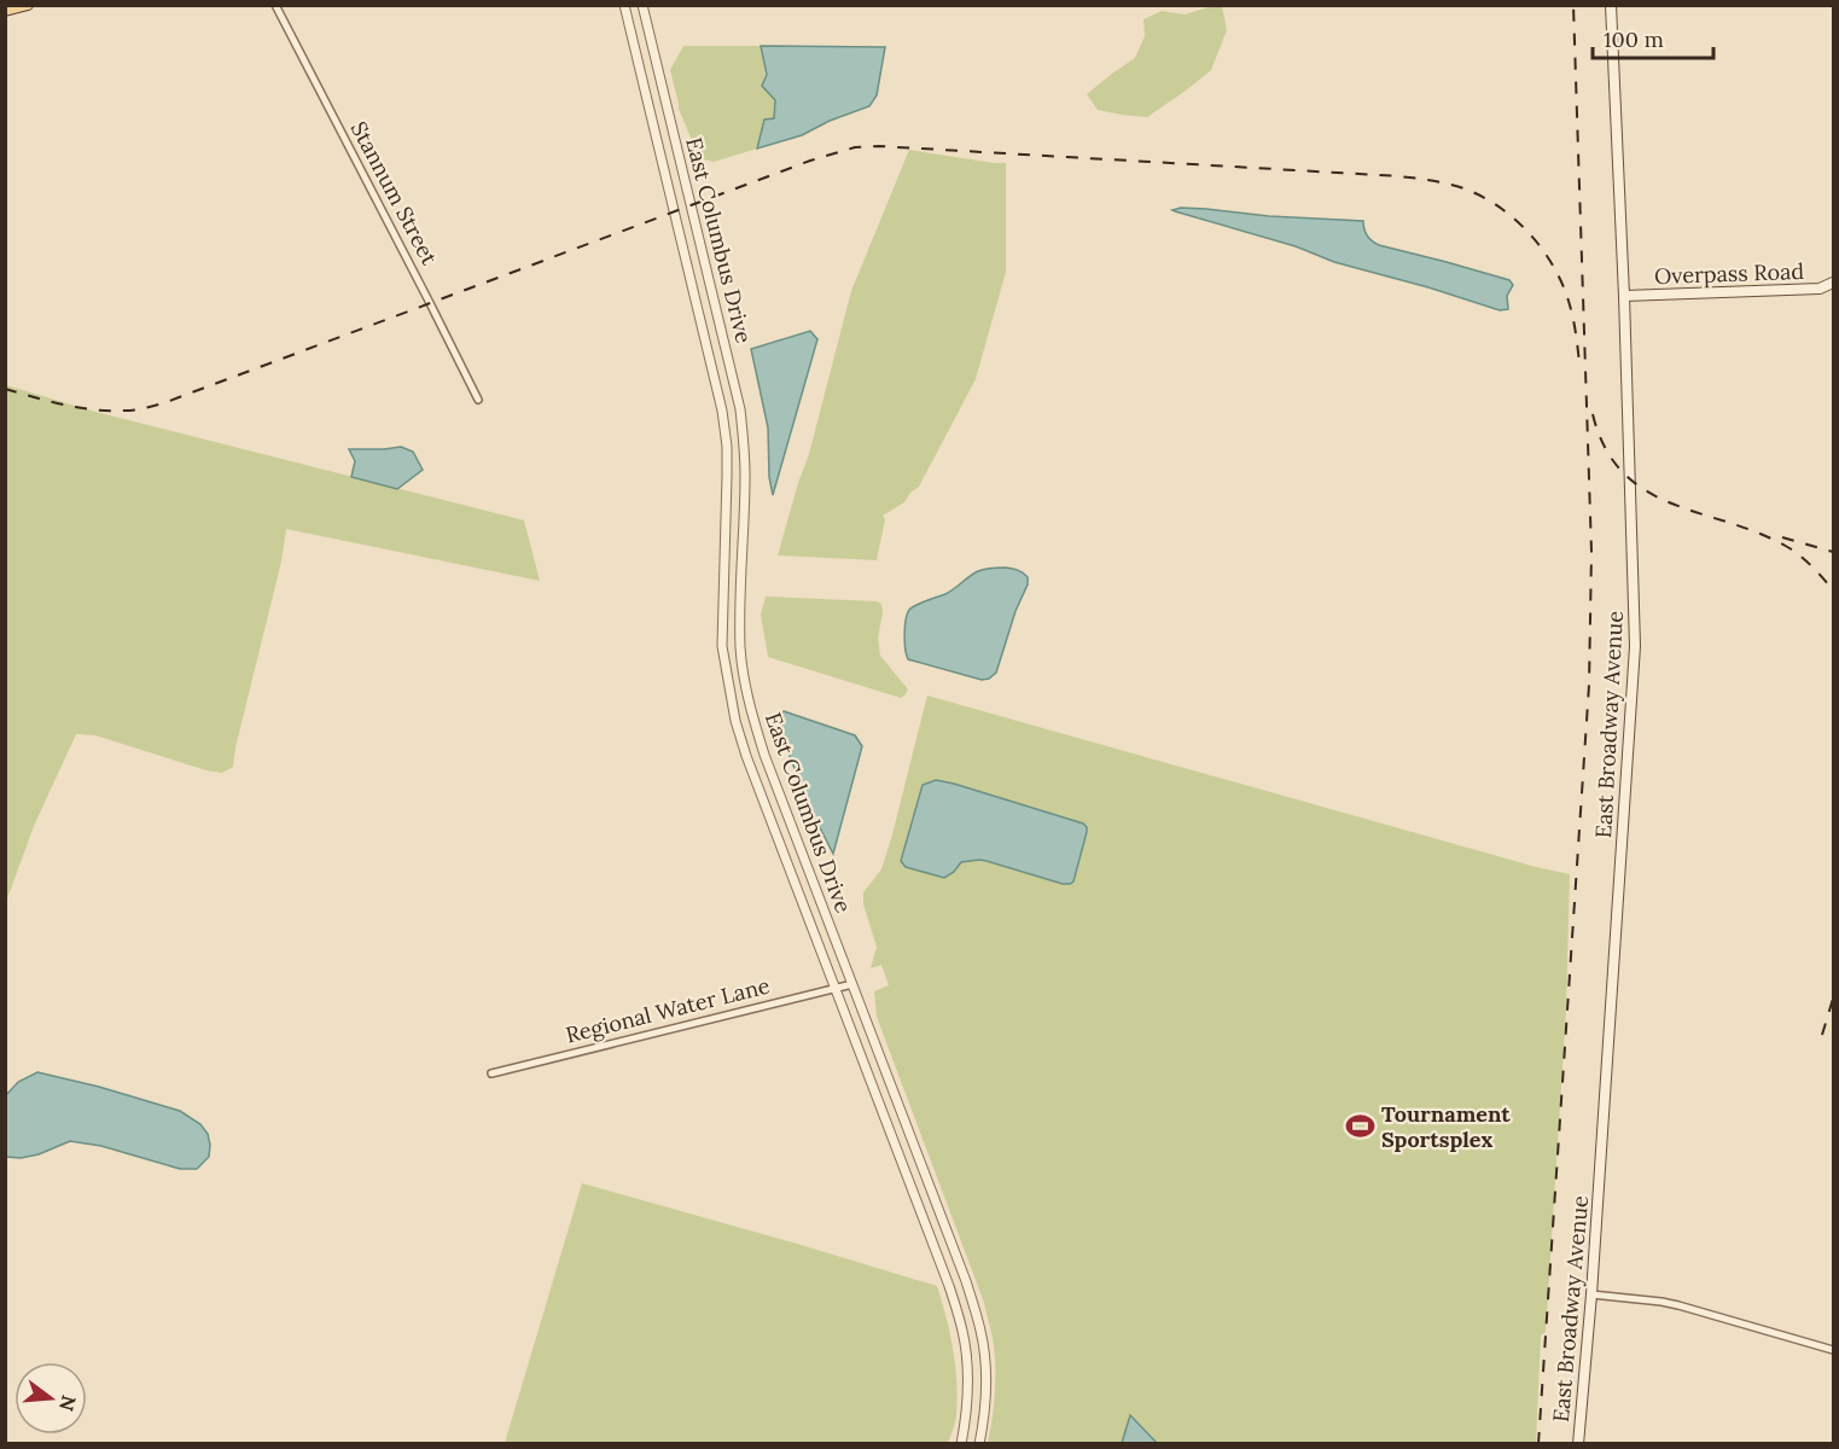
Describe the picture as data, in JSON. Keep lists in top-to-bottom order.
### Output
{
  "streets": {
    "main road": ["Overpass Road", "East Broadway Avenue"],
    "street": ["Stannum Street", "East Columbus Drive", "Regional Water Lane"]
  },
  "crossings": [
    ["East Columbus Drive", "Regional Water Lane"],
    ["Overpass Road", "East Broadway Avenue"]
  ],
  "places": {
    "sports": ["Tournament Sportsplex"]
  },
  "scale_bar": "100 m",
  "north": "right"
}
